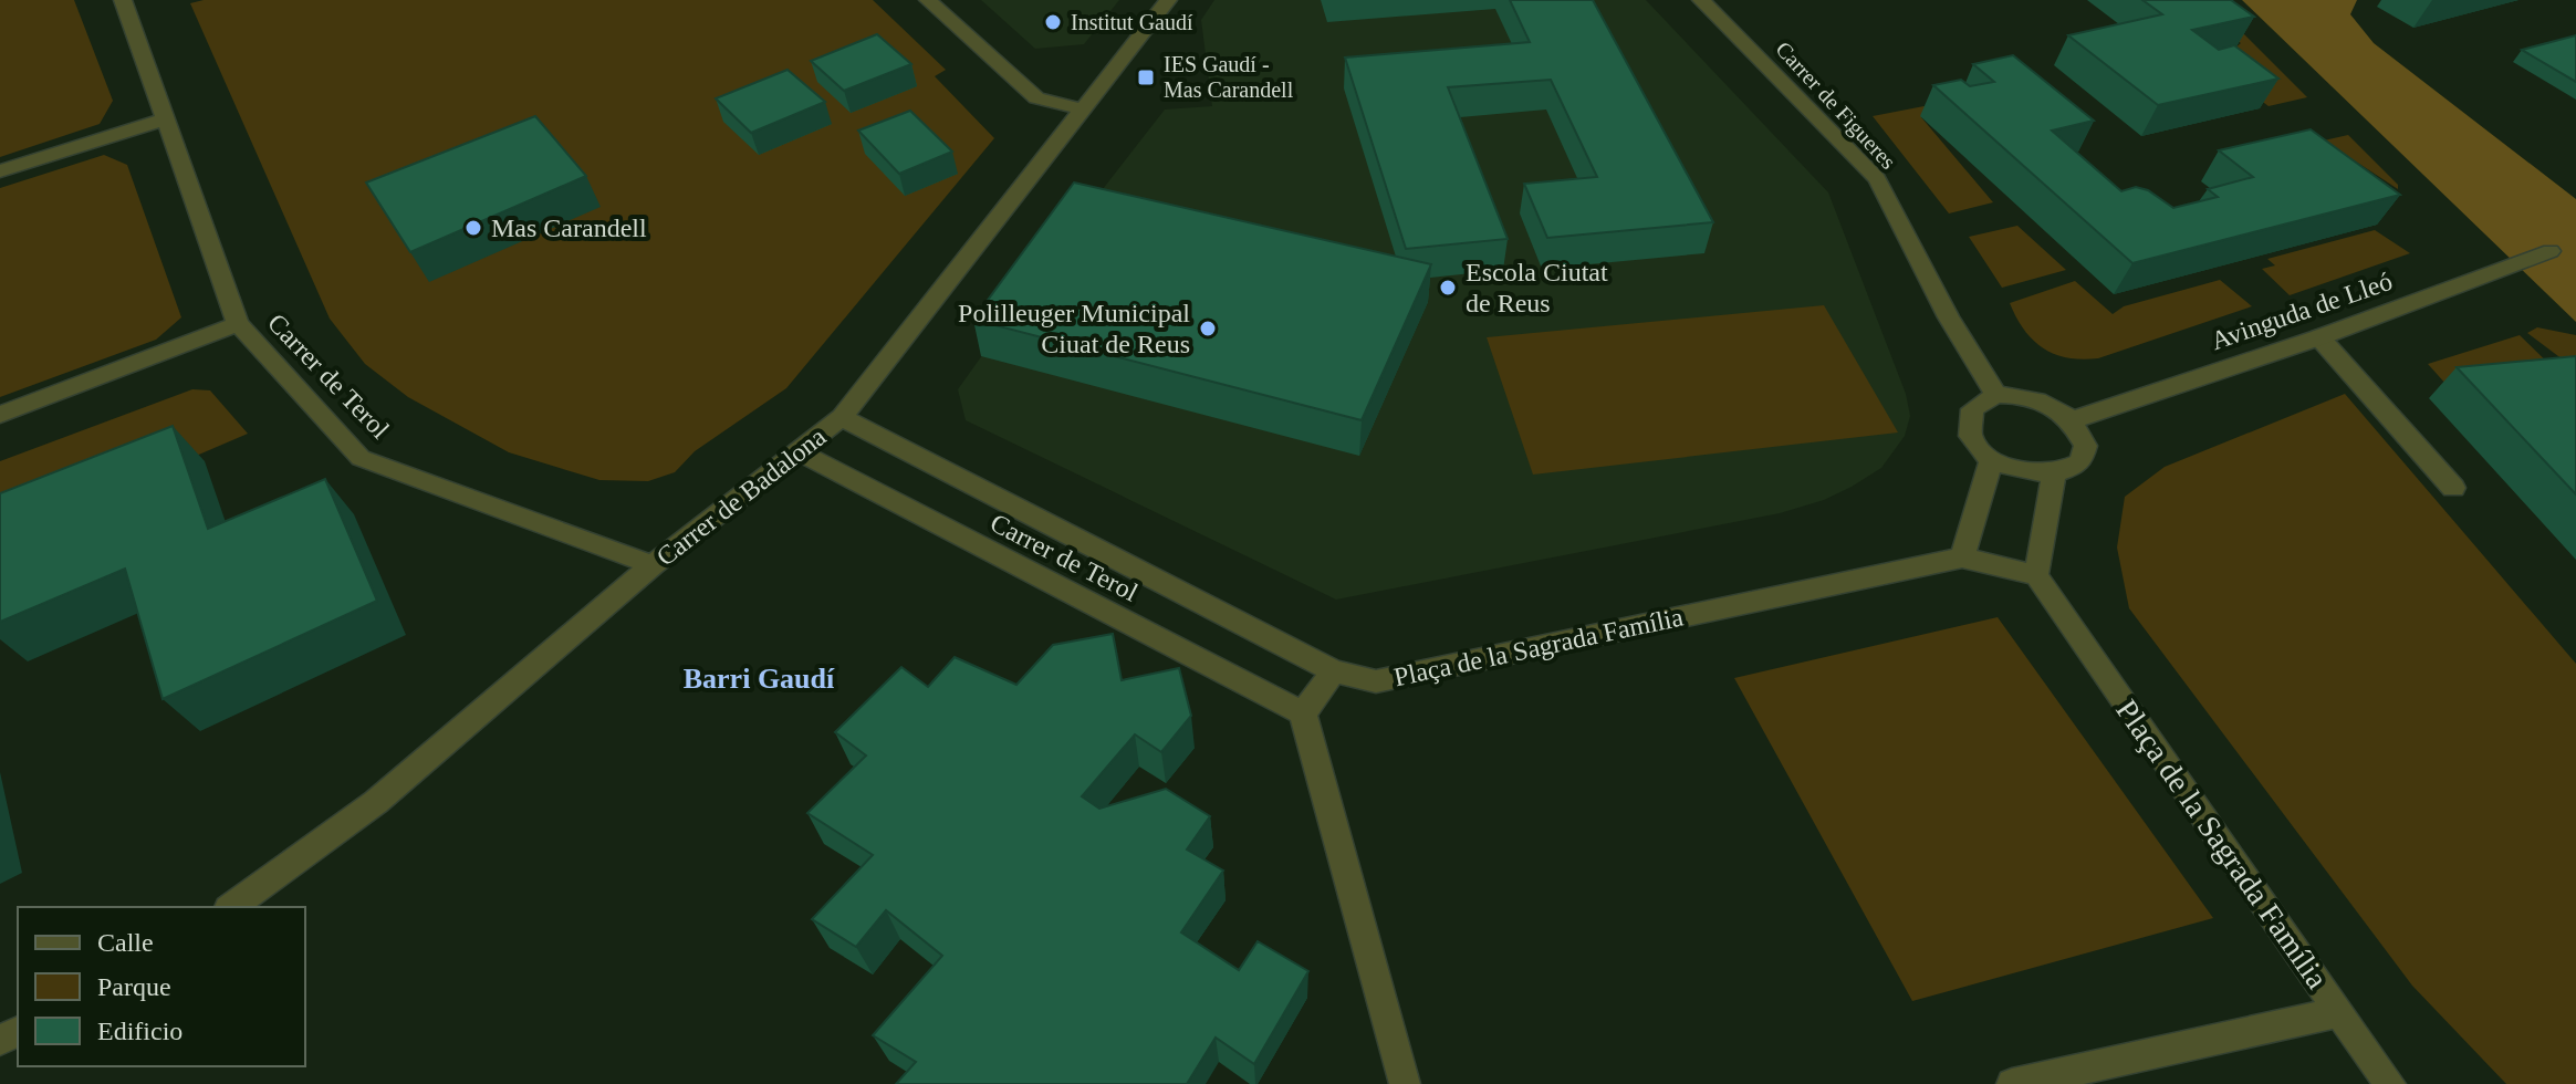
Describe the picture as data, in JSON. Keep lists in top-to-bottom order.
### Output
{
  "streets": {
    "street": [
      "Carrer de Figueres",
      "Avinguda de Lleó",
      "Carrer de Terol",
      "Carrer de Badalona",
      "Plaça de la Sagrada Família"
    ]
  },
  "crossings": [
    ["Carrer de Figueres", "Avinguda de Lleó"],
    ["Carrer de Terol", "Carrer de Badalona"],
    ["Carrer de Terol", "Plaça de la Sagrada Família"]
  ],
  "districts": ["Barri Gaudí"],
  "places": {
    "other": [
      "Institut Gaudí",
      "Mas Carandell",
      "Escola Ciutat de Reus",
      "Polilleuger Municipal Ciuat de Reus"
    ],
    "transit": ["IES Gaudí - Mas Carandell"]
  },
  "legend": ["Calle", "Parque", "Edificio"]
}
